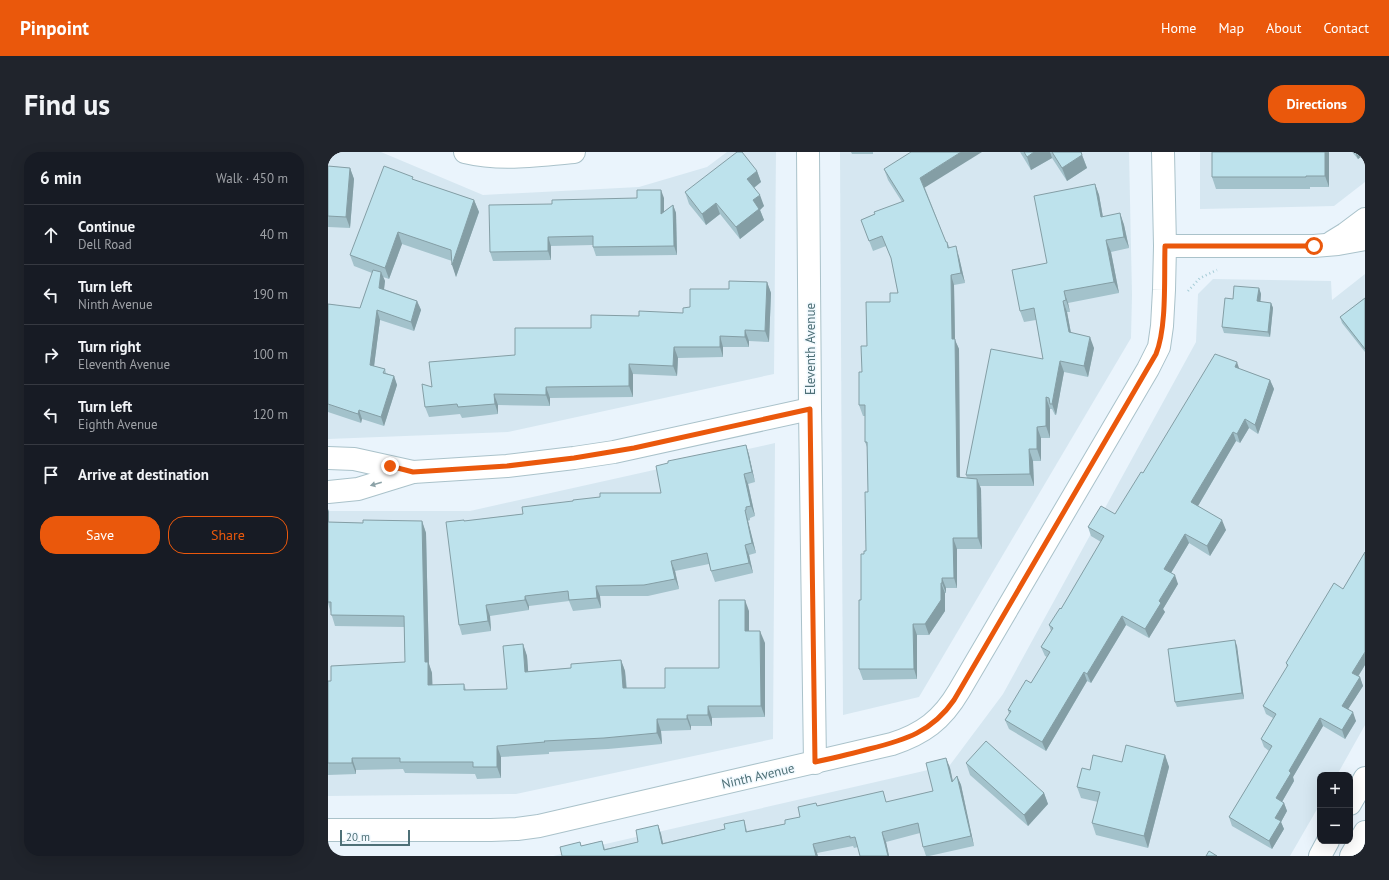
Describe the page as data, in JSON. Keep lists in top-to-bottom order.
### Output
{
  "streets": {
    "street": ["Eleventh Avenue", "Ninth Avenue"]
  },
  "crossings": [
    ["Eleventh Avenue", "Ninth Avenue"]
  ],
  "scale_bar": "20 m",
  "page": {
    "header": "Pinpoint",
    "nav": [
      "Home",
      "Map",
      "About",
      "Contact"
    ],
    "buttons": [
      "Directions",
      ["Save", "Share"]
    ],
    "title": "Find us",
    "heading": ["6 min", "Walk · 450 m"],
    "list": [
      ["Continue", "Dell Road", "40 m"],
      ["Turn left", "Ninth Avenue", "190 m"],
      ["Turn right", "Eleventh Avenue", "100 m"],
      ["Turn left", "Eighth Avenue", "120 m"],
      "Arrive at destination"
    ],
    "map_buttons": ["+", "−"],
    "scale": "20 m"
  }
}
